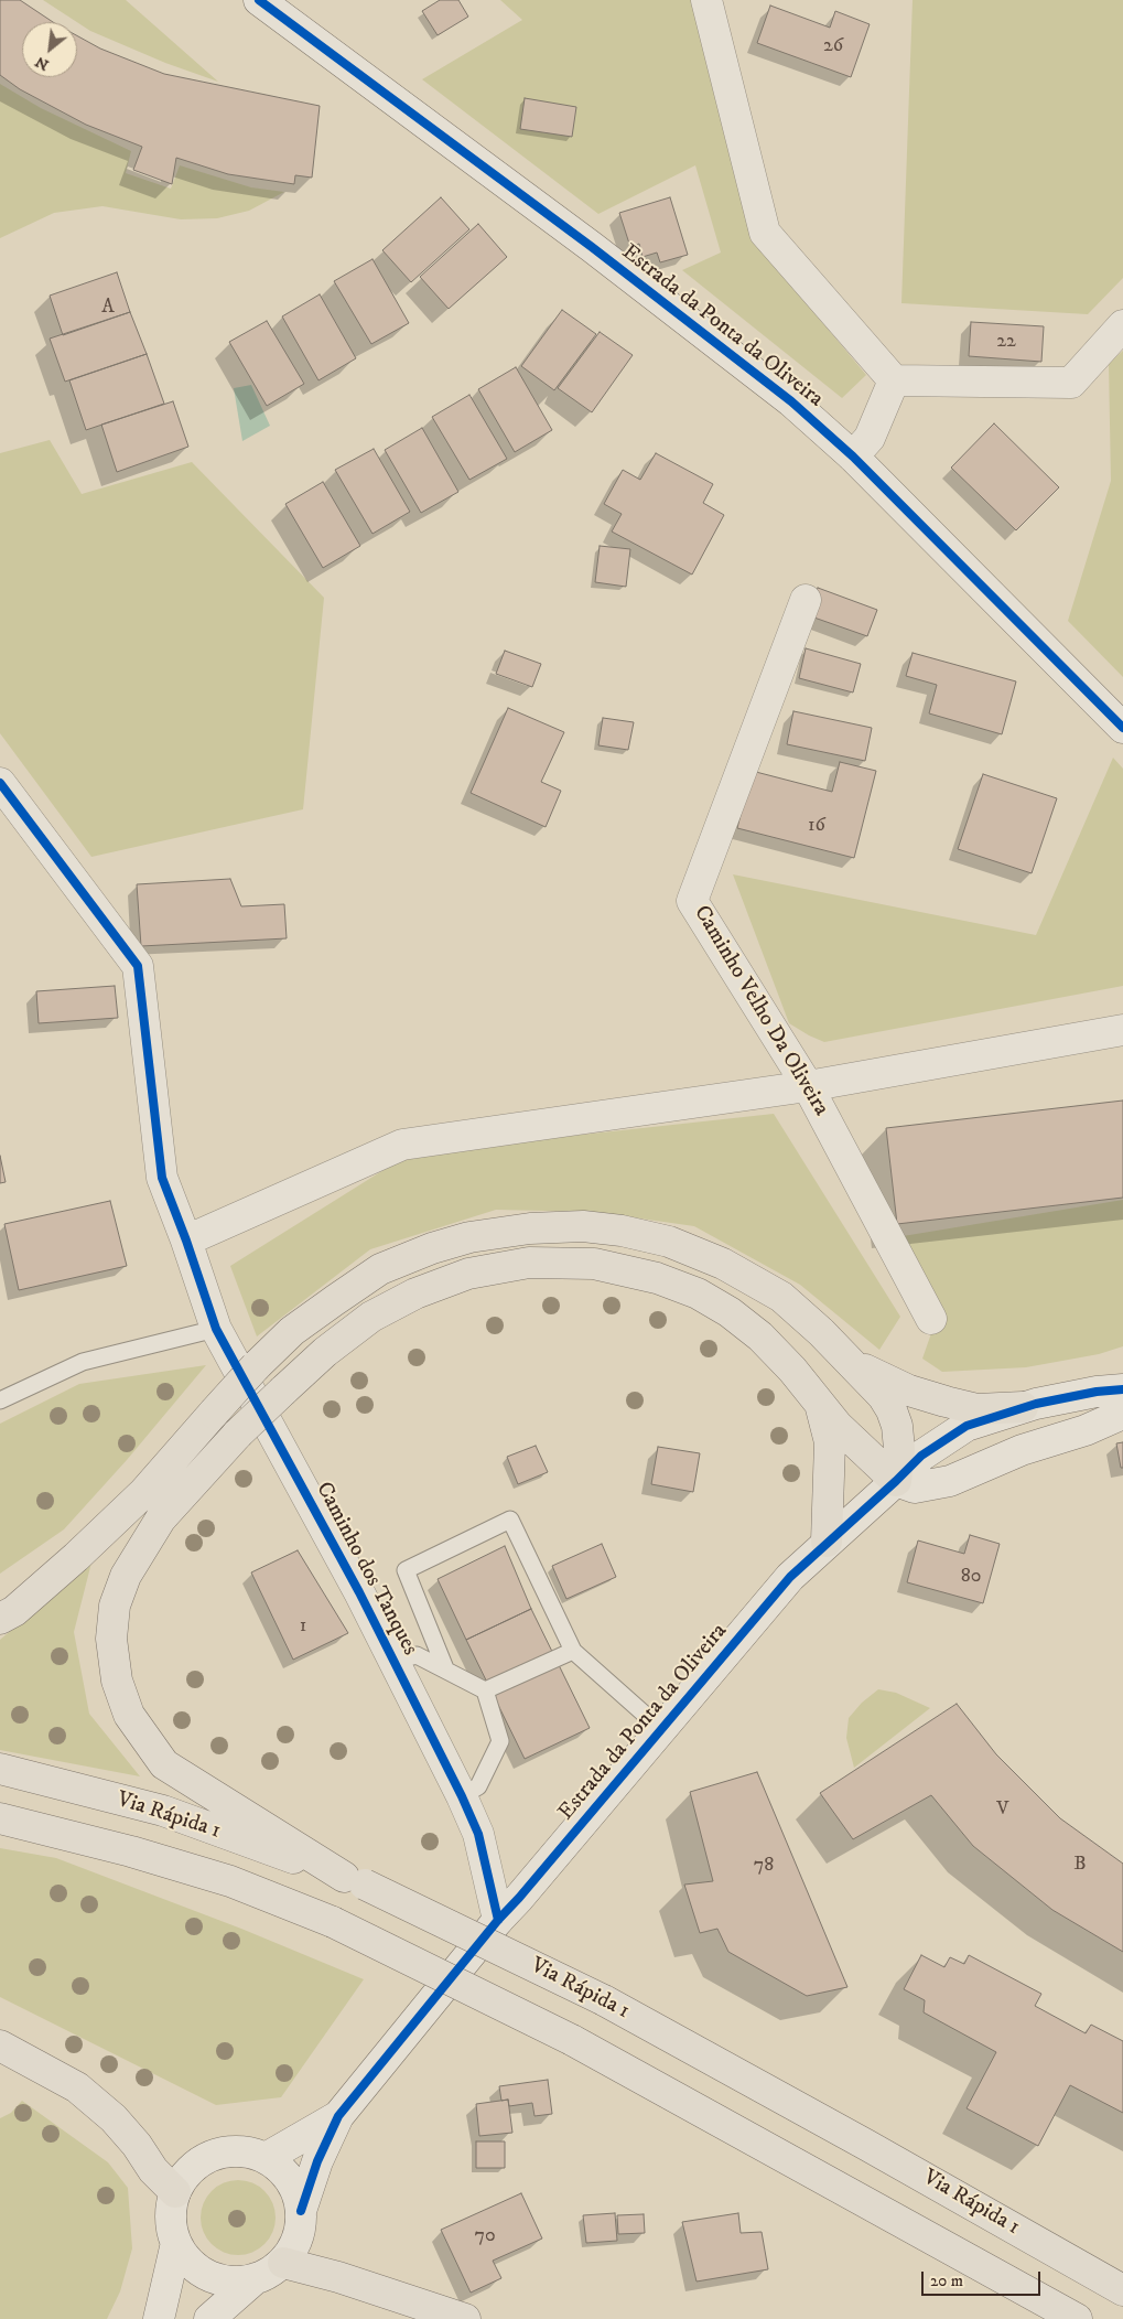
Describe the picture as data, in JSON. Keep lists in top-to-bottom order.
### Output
{
  "streets": {
    "highway": ["Via Rápida 1"],
    "street": ["Estrada da Ponta da Oliveira", "Caminho Velho Da Oliveira", "Caminho dos Tanques"]
  },
  "crossings": [
    ["Estrada da Ponta da Oliveira", "Caminho dos Tanques"]
  ],
  "house_numbers": [
    "26",
    "A",
    "22",
    "16",
    "80",
    "1",
    "V",
    "B",
    "78",
    "70"
  ],
  "scale_bar": "20 m",
  "north": "bottom left"
}
